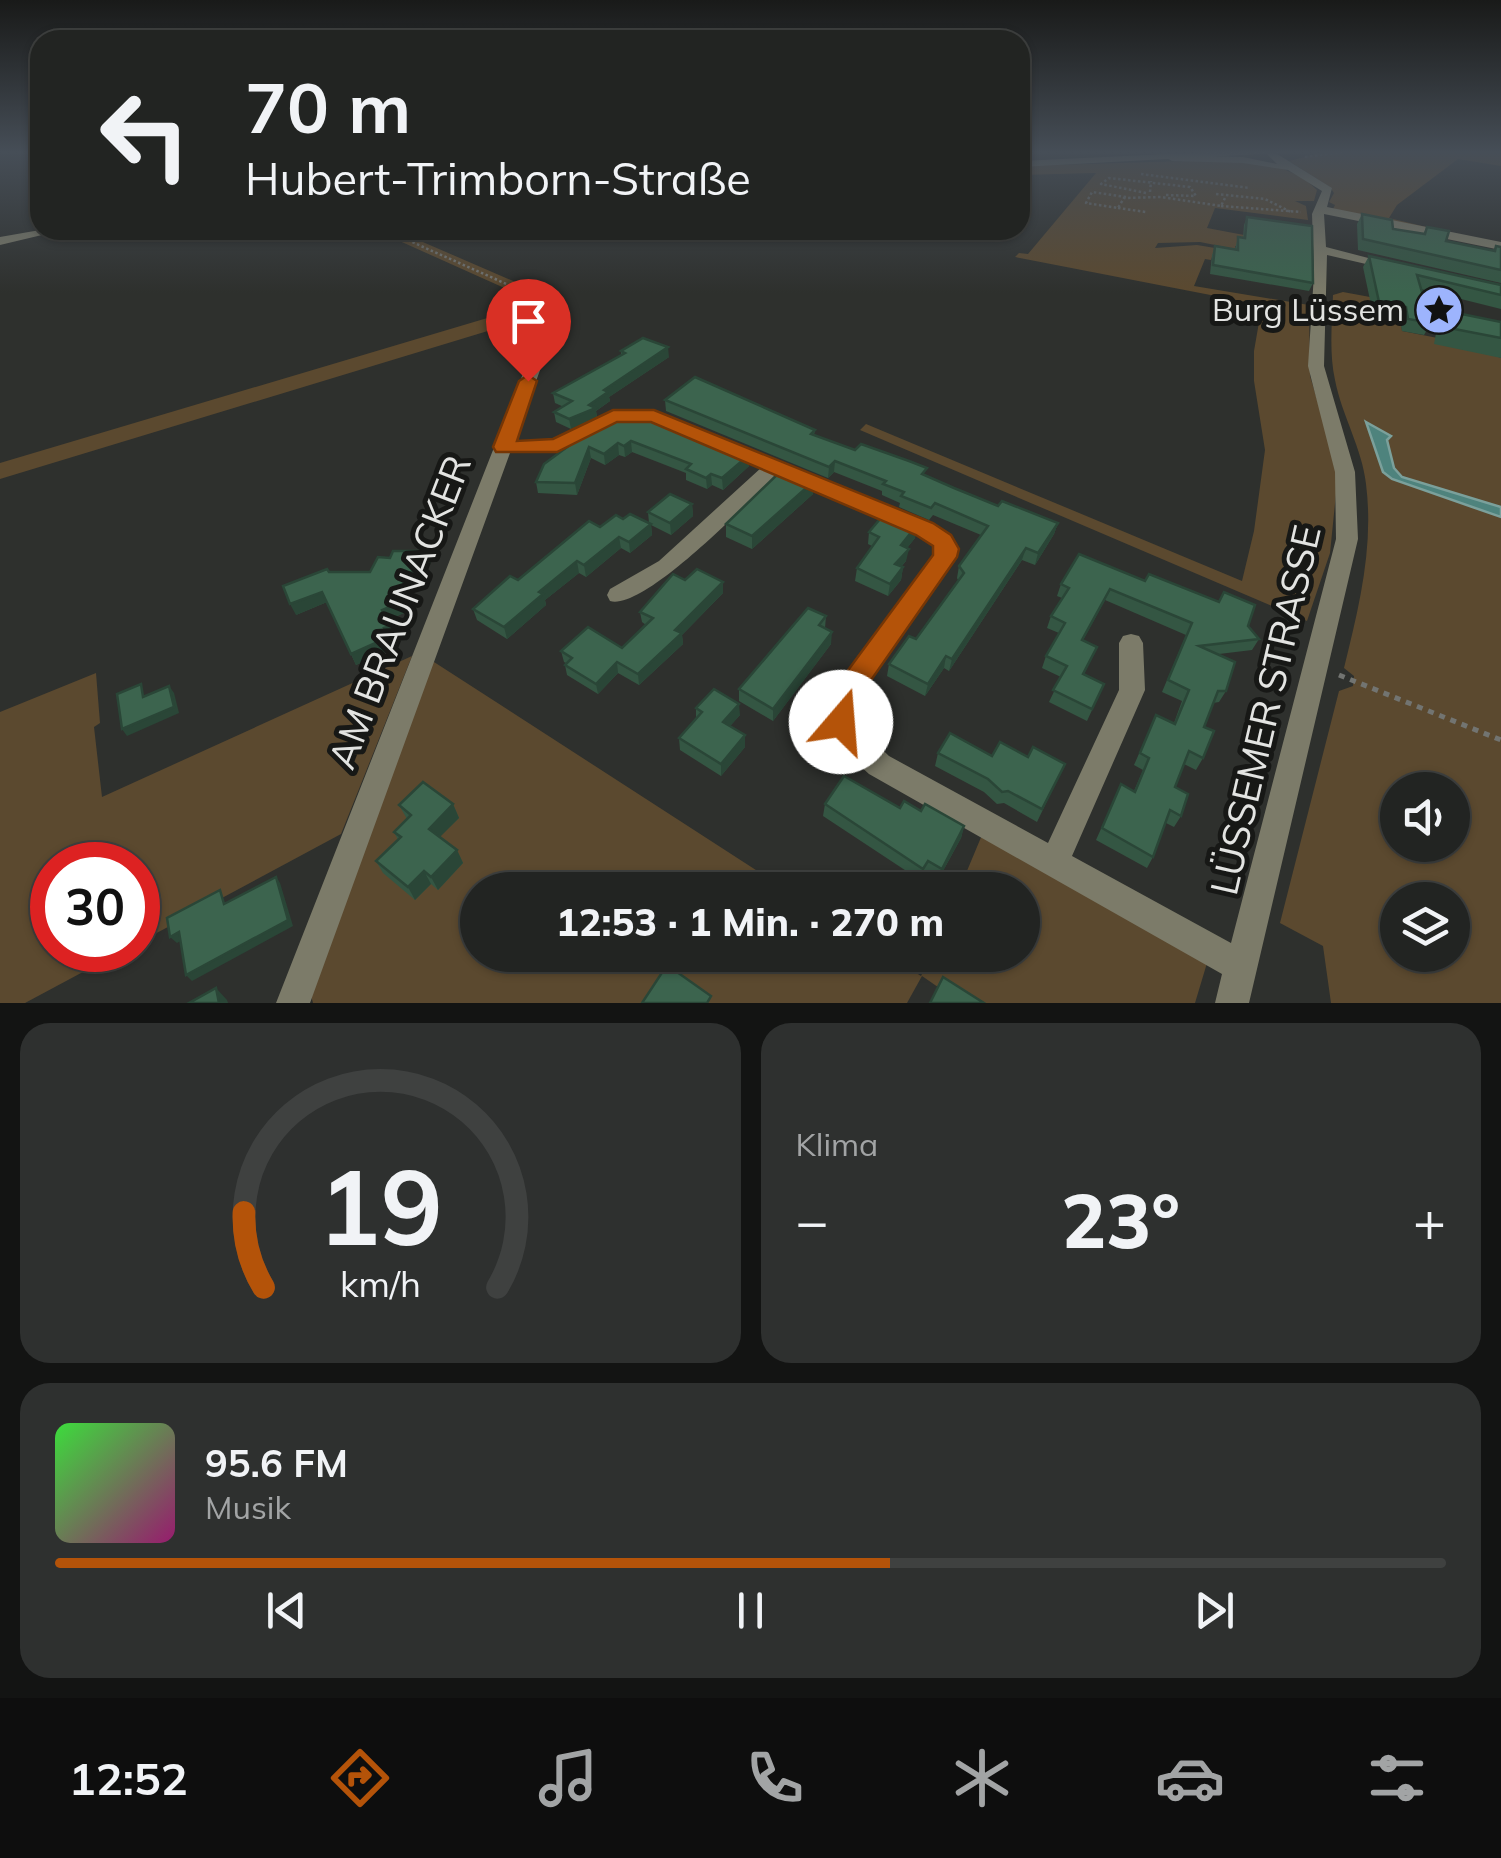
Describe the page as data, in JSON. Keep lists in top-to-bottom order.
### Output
{
  "streets": {
    "street": ["AM BRAUNACKER", "LÜSSEMER STRASSE"]
  },
  "places": {
    "place": ["Burg Lüssem"]
  },
  "page": {
    "turn": ["70 m", "Hubert-Trimborn-Straße"],
    "limit": "30",
    "trip": "12:53 · 1 Min. · 270 m",
    "tile": "Klima",
    "heat": ["−", "23°", "+"],
    "song": ["95.6 FM", "Musik"],
    "tabs": "12:52",
    "gauge": ["19", "km/h"]
  }
}
